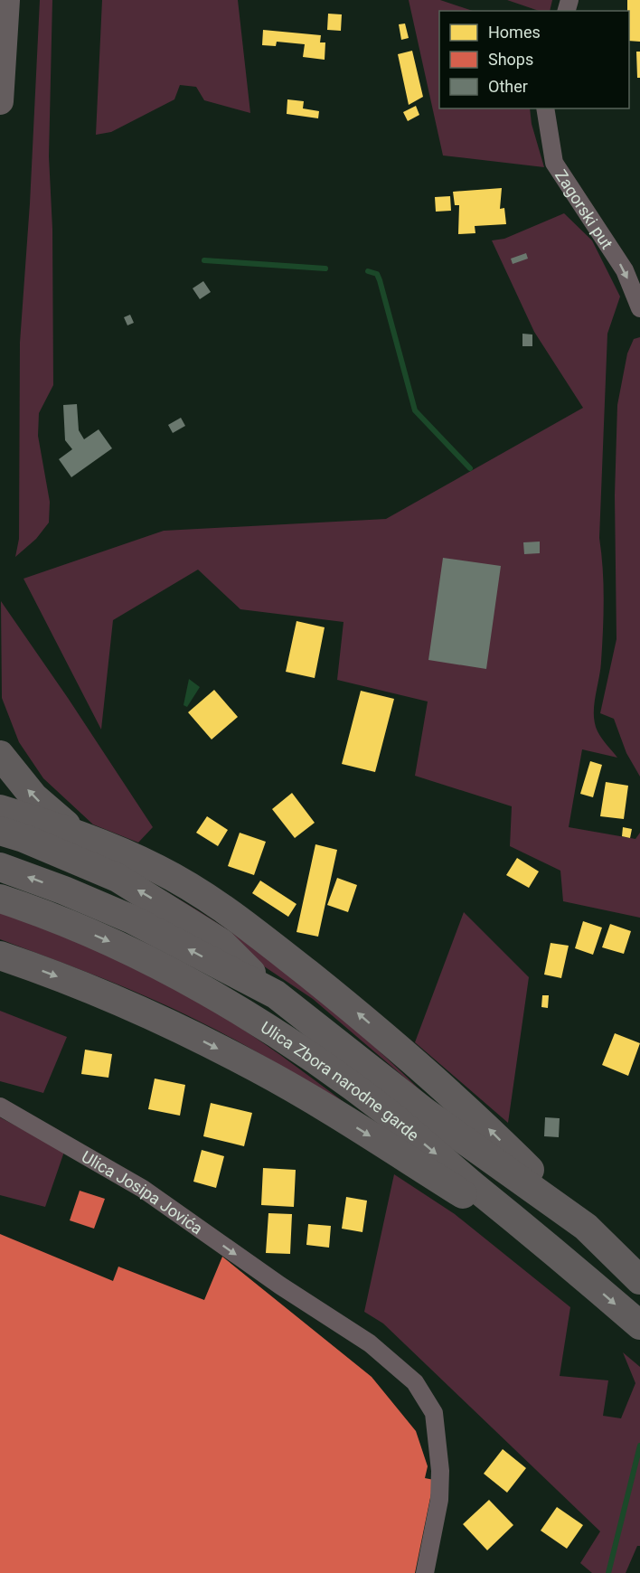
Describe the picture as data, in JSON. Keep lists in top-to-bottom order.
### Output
{
  "streets": {
    "highway": ["Ulica Zbora narodne garde"],
    "street": ["Zagorski put", "Ulica Josipa Jovića"]
  },
  "one_way": ["Zagorski put", "Ulica Josipa Jovića"],
  "legend": ["Homes", "Shops", "Other"]
}
